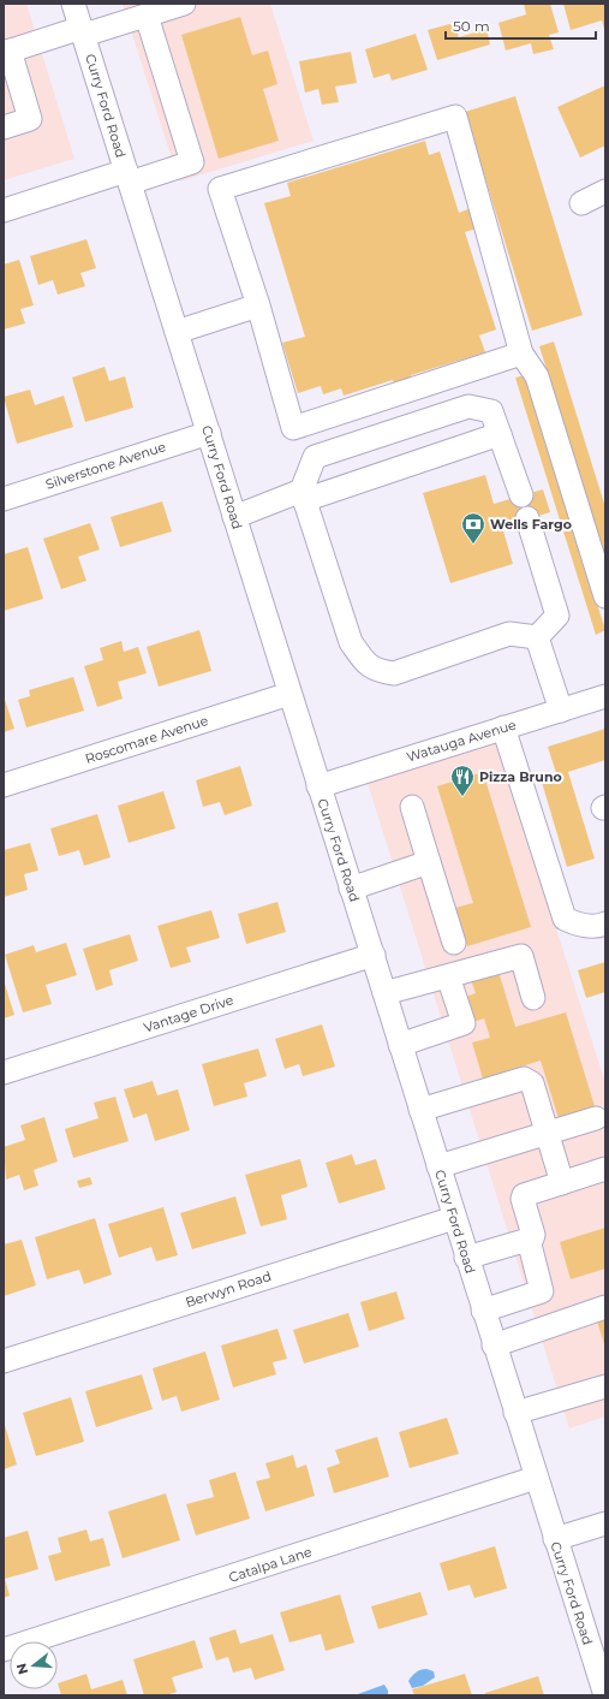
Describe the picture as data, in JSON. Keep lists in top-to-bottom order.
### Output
{
  "streets": {
    "street": [
      "Curry Ford Road",
      "Silverstone Avenue",
      "Roscomare Avenue",
      "Watauga Avenue",
      "Vantage Drive",
      "Berwyn Road",
      "Catalpa Lane"
    ]
  },
  "crossings": [
    ["Curry Ford Road", "Silverstone Avenue"],
    ["Curry Ford Road", "Roscomare Avenue"],
    ["Curry Ford Road", "Watauga Avenue"],
    ["Curry Ford Road", "Vantage Drive"],
    ["Curry Ford Road", "Berwyn Road"],
    ["Curry Ford Road", "Catalpa Lane"]
  ],
  "places": {
    "bank": ["Wells Fargo"],
    "restaurant": ["Pizza Bruno"]
  },
  "scale_bar": "50 m",
  "north": "left"
}
